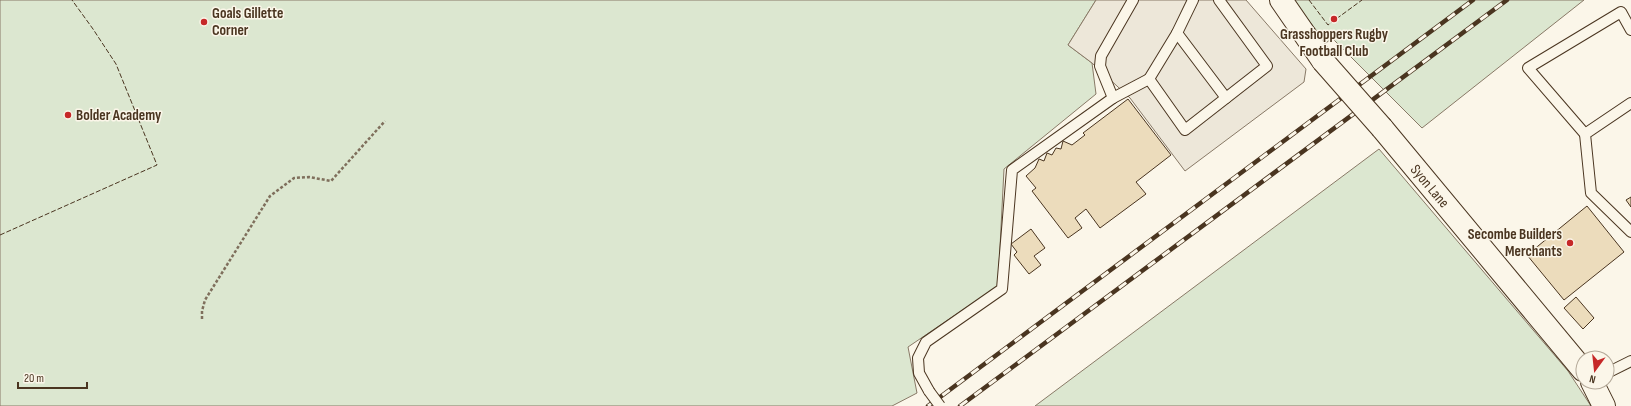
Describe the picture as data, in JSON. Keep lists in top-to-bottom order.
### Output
{
  "streets": {
    "main road": ["Syon Lane"]
  },
  "places": [
    "Grasshoppers Rugby Football Club",
    "Goals Gillette Corner",
    "Bolder Academy",
    "Secombe Builders Merchants"
  ],
  "scale_bar": "20 m",
  "north": "bottom"
}
